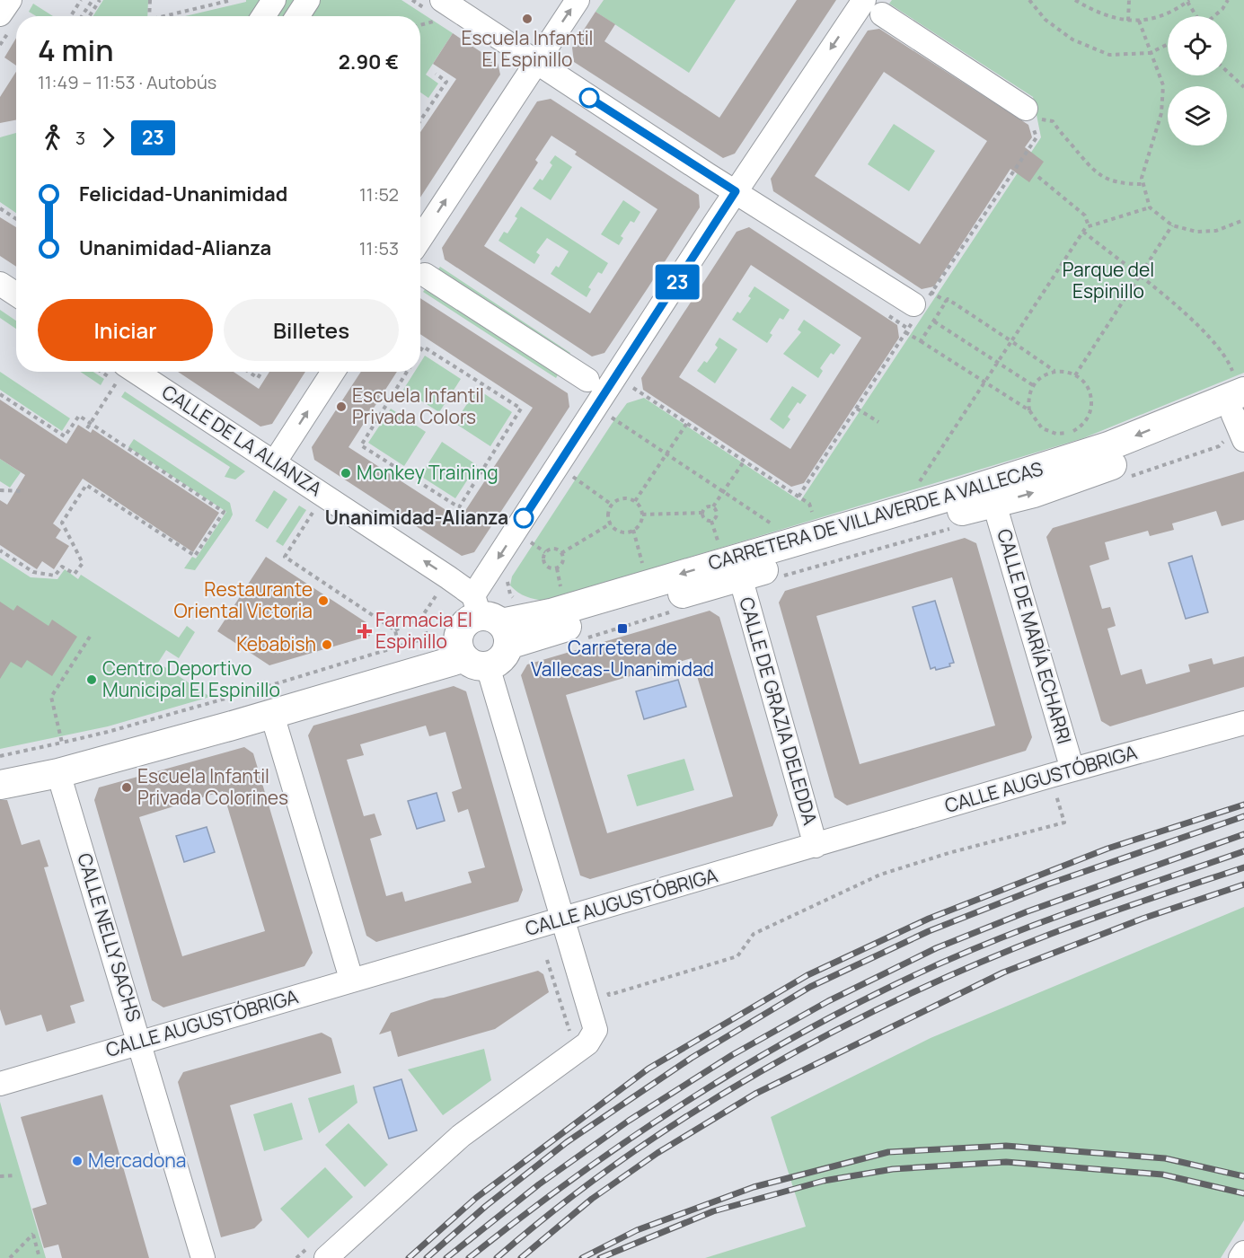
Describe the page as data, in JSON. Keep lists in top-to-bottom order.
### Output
{
  "streets": {
    "main road": ["CARRETERA DE VILLAVERDE A VALLECAS"],
    "street": [
      "CALLE DE LA ALIANZA",
      "CALLE DE MARÍA ECHARRI",
      "CALLE DE GRAZIA DELEDDA",
      "CALLE AUGUSTÓBRIGA",
      "CALLE NELLY SACHS"
    ]
  },
  "crossings": [
    ["CALLE DE LA ALIANZA", "CARRETERA DE VILLAVERDE A VALLECAS"],
    ["CARRETERA DE VILLAVERDE A VALLECAS", "CALLE DE MARÍA ECHARRI"],
    ["CARRETERA DE VILLAVERDE A VALLECAS", "CALLE DE GRAZIA DELEDDA"],
    ["CALLE DE MARÍA ECHARRI", "CALLE AUGUSTÓBRIGA"],
    ["CALLE DE GRAZIA DELEDDA", "CALLE AUGUSTÓBRIGA"],
    ["CALLE AUGUSTÓBRIGA", "CALLE NELLY SACHS"]
  ],
  "one_way": ["CALLE DE LA ALIANZA"],
  "parks": ["Parque del Espinillo"],
  "places": {
    "other": [
      "Escuela Infantil El Espinillo",
      "Escuela Infantil Privada Colors",
      "Monkey Training",
      "Unanimidad-Alianza",
      "Restaurante Oriental Victoria",
      "Kebabish",
      "Centro Deportivo Municipal El Espinillo",
      "Escuela Infantil Privada Colorines",
      "Mercadona"
    ],
    "transit": ["Carretera de Vallecas-Unanimidad"],
    "health": ["Farmacia El Espinillo"]
  },
  "lines": ["bus line 23"],
  "page": {
    "on_map": "23",
    "heading": ["4 min", "11:49 – 11:53 · Autobús", "2.90 €"],
    "legs": ["3", "23"],
    "list": [
      {
        "name": "Felicidad-Unanimidad",
        "value": "11:52"
      },
      {
        "name": "Unanimidad-Alianza",
        "value": "11:53"
      }
    ],
    "buttons": ["Iniciar", "Billetes"]
  }
}
